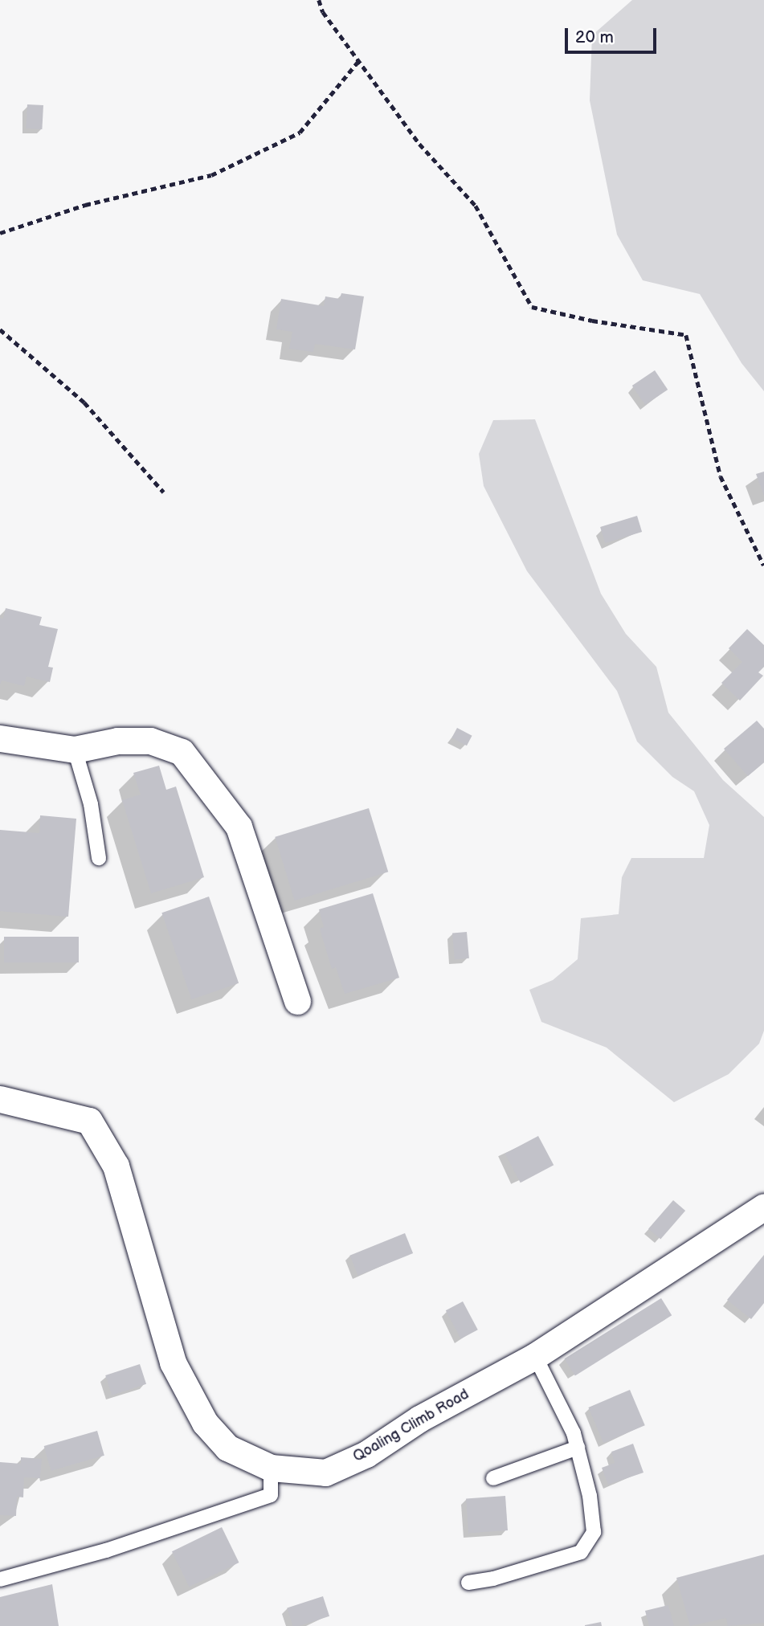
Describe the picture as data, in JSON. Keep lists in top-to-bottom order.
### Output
{
  "streets": {
    "street": ["Qoaling Climb Road"]
  },
  "scale_bar": "20 m"
}
